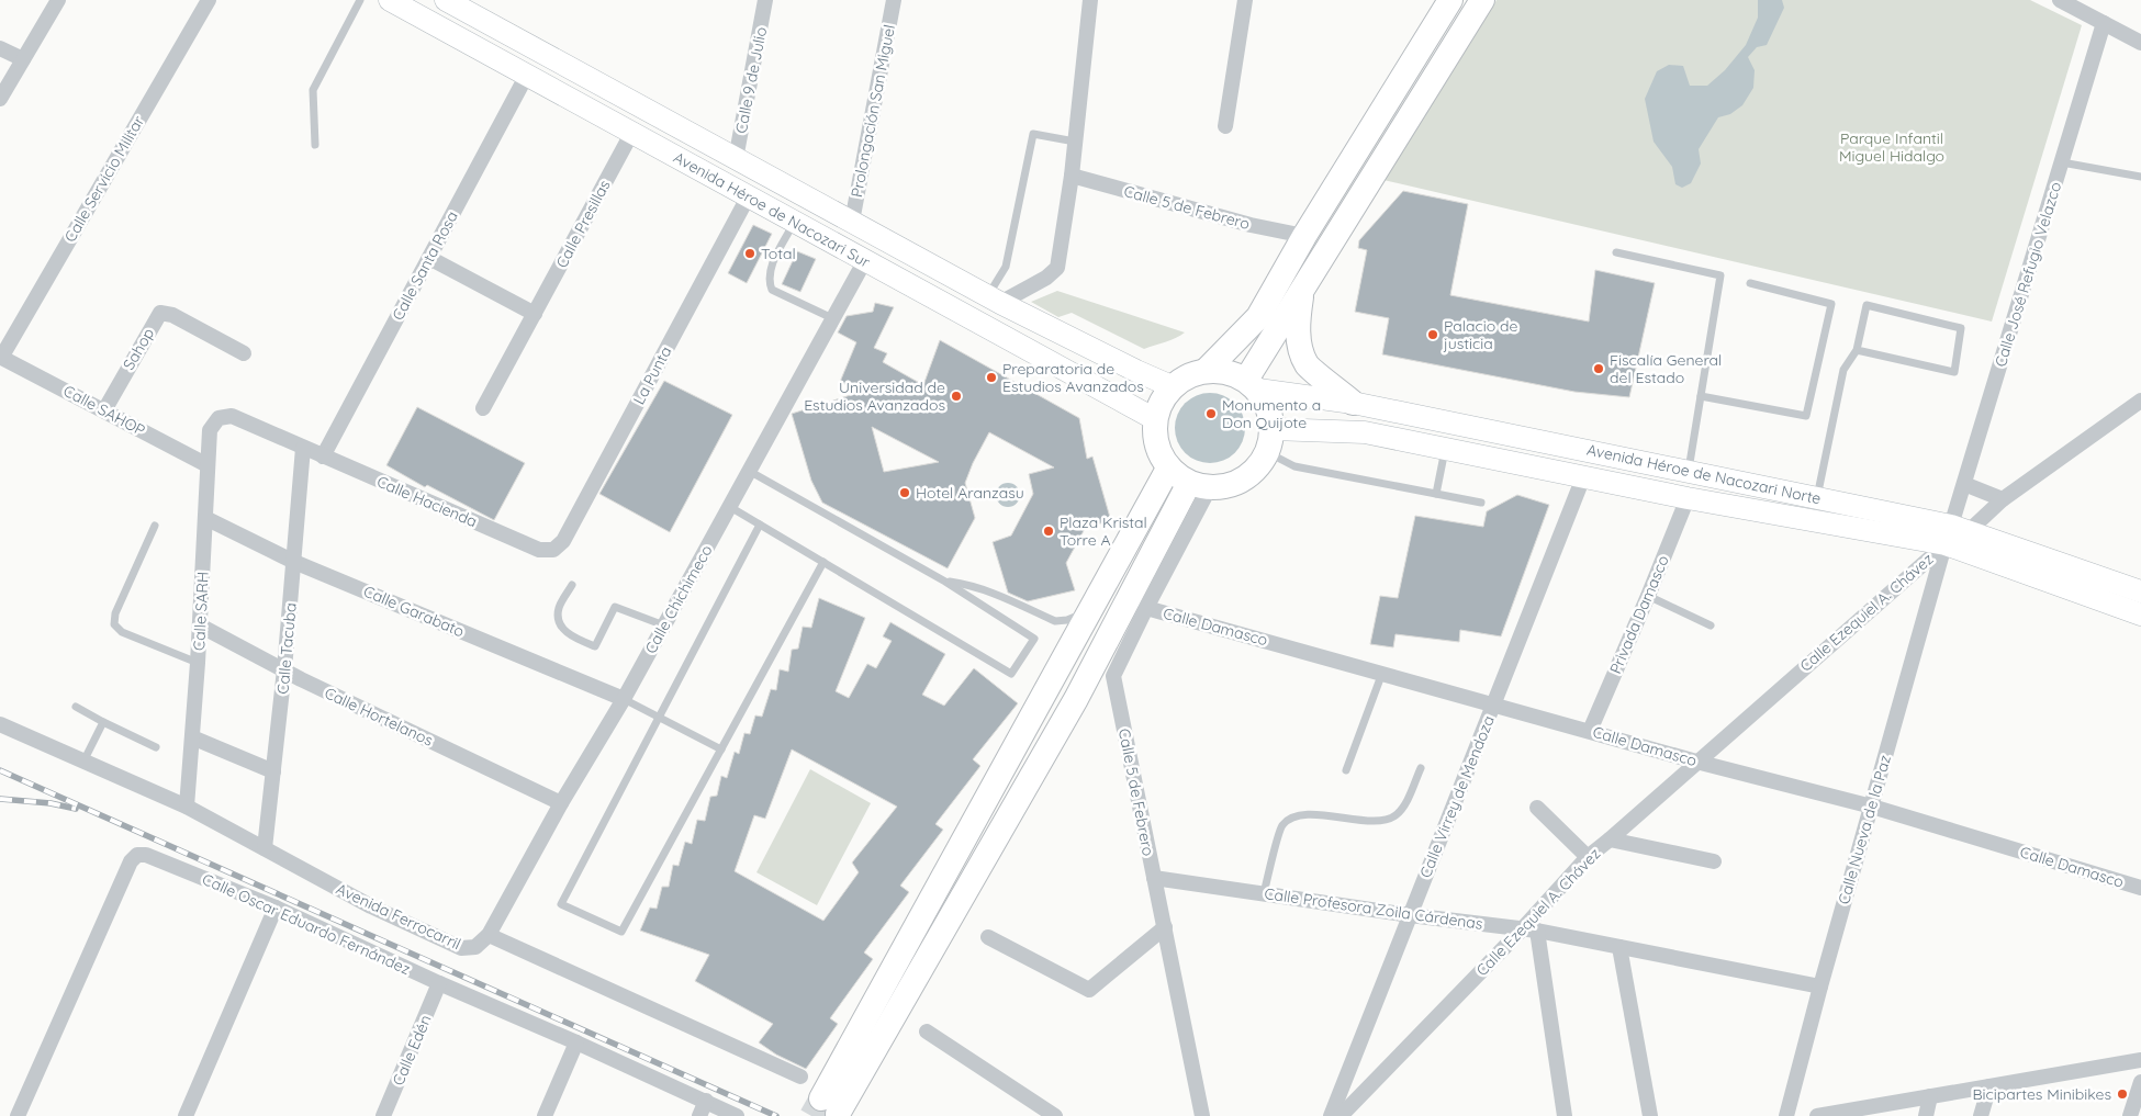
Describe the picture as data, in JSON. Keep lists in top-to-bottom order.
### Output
{
  "streets": {
    "main road": ["Avenida Héroe de Nacozari Sur", "Avenida Héroe de Nacozari Norte"],
    "street": [
      "Calle 9 de Julio",
      "Prolongación San Miguel",
      "Calle Servicio Militar",
      "Calle 5 de Febrero",
      "Calle Presillas",
      "Calle Santa Rosa",
      "Calle José Refugio Velazco",
      "Sahop",
      "La Punta",
      "Calle SAHOP",
      "Calle Hacienda",
      "Calle Chichimeco",
      "Calle SARH",
      "Calle Garabato",
      "Calle Ezequiel A. Chávez",
      "Privada Damasco",
      "Calle Damasco",
      "Calle Tacuba",
      "Calle Hortelanos",
      "Calle Virrey de Mendoza",
      "Calle Nueva de la Paz",
      "Calle Profesora Zoila Cárdenas",
      "Avenida Ferrocarril",
      "Calle Oscar Eduardo Fernández",
      "Calle Edén"
    ]
  },
  "crossings": [
    ["Calle 9 de Julio", "Avenida Héroe de Nacozari Sur"],
    ["Prolongación San Miguel", "Avenida Héroe de Nacozari Sur"],
    ["Calle Servicio Militar", "Calle SAHOP"],
    ["Calle 5 de Febrero", "Avenida Héroe de Nacozari Sur"],
    ["Calle 5 de Febrero", "Avenida Héroe de Nacozari Norte"],
    ["Calle 5 de Febrero", "Calle Damasco"],
    ["Calle 5 de Febrero", "Calle Profesora Zoila Cárdenas"],
    ["Avenida Héroe de Nacozari Sur", "Calle Presillas"],
    ["Avenida Héroe de Nacozari Sur", "Calle Santa Rosa"],
    ["Avenida Héroe de Nacozari Sur", "La Punta"],
    ["Avenida Héroe de Nacozari Sur", "Avenida Héroe de Nacozari Norte"],
    ["Avenida Héroe de Nacozari Sur", "Calle Chichimeco"],
    ["Calle Santa Rosa", "Calle Hacienda"],
    ["Calle José Refugio Velazco", "Avenida Héroe de Nacozari Norte"],
    ["Calle José Refugio Velazco", "Calle Ezequiel A. Chávez"],
    ["Calle José Refugio Velazco", "Calle Nueva de la Paz"],
    ["Sahop", "Calle SAHOP"],
    ["La Punta", "Calle Hacienda"],
    ["Calle SAHOP", "Calle SARH"],
    ["Avenida Héroe de Nacozari Norte", "Calle Ezequiel A. Chávez"],
    ["Avenida Héroe de Nacozari Norte", "Privada Damasco"],
    ["Avenida Héroe de Nacozari Norte", "Calle Virrey de Mendoza"],
    ["Avenida Héroe de Nacozari Norte", "Calle Nueva de la Paz"],
    ["Calle Hacienda", "Calle SARH"],
    ["Calle Hacienda", "Calle Tacuba"],
    ["Calle Chichimeco", "Calle Garabato"],
    ["Calle Chichimeco", "Calle Hortelanos"],
    ["Calle Chichimeco", "Avenida Ferrocarril"],
    ["Calle SARH", "Calle Garabato"],
    ["Calle SARH", "Calle Hortelanos"],
    ["Calle SARH", "Avenida Ferrocarril"],
    ["Calle Garabato", "Calle Tacuba"],
    ["Calle Ezequiel A. Chávez", "Calle Damasco"],
    ["Calle Ezequiel A. Chávez", "Calle Nueva de la Paz"],
    ["Calle Ezequiel A. Chávez", "Calle Profesora Zoila Cárdenas"],
    ["Privada Damasco", "Calle Damasco"],
    ["Calle Damasco", "Calle Virrey de Mendoza"],
    ["Calle Damasco", "Calle Nueva de la Paz"],
    ["Calle Tacuba", "Calle Hortelanos"],
    ["Calle Tacuba", "Avenida Ferrocarril"],
    ["Calle Virrey de Mendoza", "Calle Profesora Zoila Cárdenas"],
    ["Calle Nueva de la Paz", "Calle Profesora Zoila Cárdenas"],
    ["Calle Oscar Eduardo Fernández", "Calle Edén"]
  ],
  "parks": ["Parque Infantil Miguel Hidalgo"],
  "places": [
    "Total",
    "Palacio de justicia",
    "Fiscalía General del Estado",
    "Preparatoria de Estudios Avanzados",
    "Universidad de Estudios Avanzados",
    "Monumento a Don Quijote",
    "Hotel Aranzasu",
    "Plaza Kristal Torre A",
    "Bicipartes Minibikes"
  ]
}
